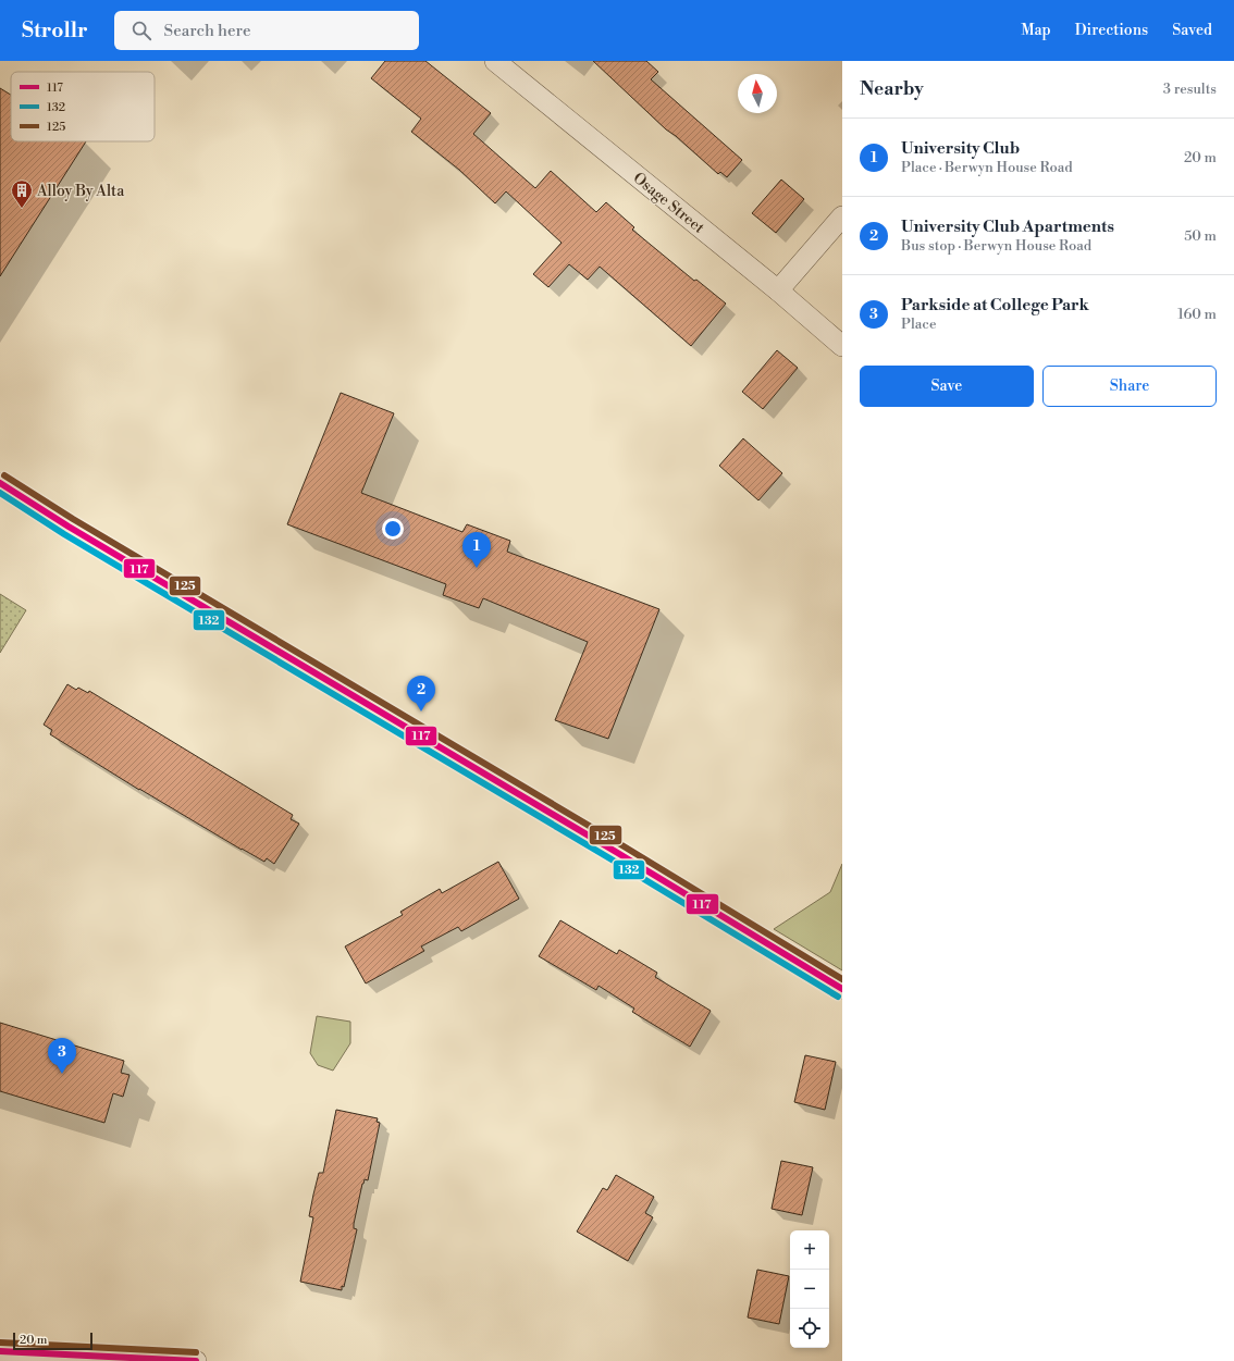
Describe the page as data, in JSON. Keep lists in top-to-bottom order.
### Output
{
  "streets": {
    "street": ["Osage Street"]
  },
  "places": {
    "building": ["Alloy By Alta"]
  },
  "lines": ["transit line 125", "transit line 117", "transit line 132"],
  "legend": ["117", "132", "125"],
  "scale_bar": "20 m",
  "north": "top",
  "page": {
    "header": "Strollr",
    "search": "Search here",
    "nav": ["Map", "Directions", "Saved"],
    "heading": ["Nearby", "3 results"],
    "list": [
      {
        "mark": "1",
        "name": "University Club",
        "note": "Place · Berwyn House Road",
        "value": "20 m"
      },
      {
        "mark": "2",
        "name": "University Club Apartments",
        "note": "Bus stop · Berwyn House Road",
        "value": "50 m"
      },
      {
        "mark": "3",
        "name": "Parkside at College Park",
        "note": "Place",
        "value": "160 m"
      }
    ],
    "buttons": ["Save", "Share"],
    "pins": ["1", "2", "3"],
    "map_buttons": ["+", "−"],
    "scale": "20 m"
  }
}
